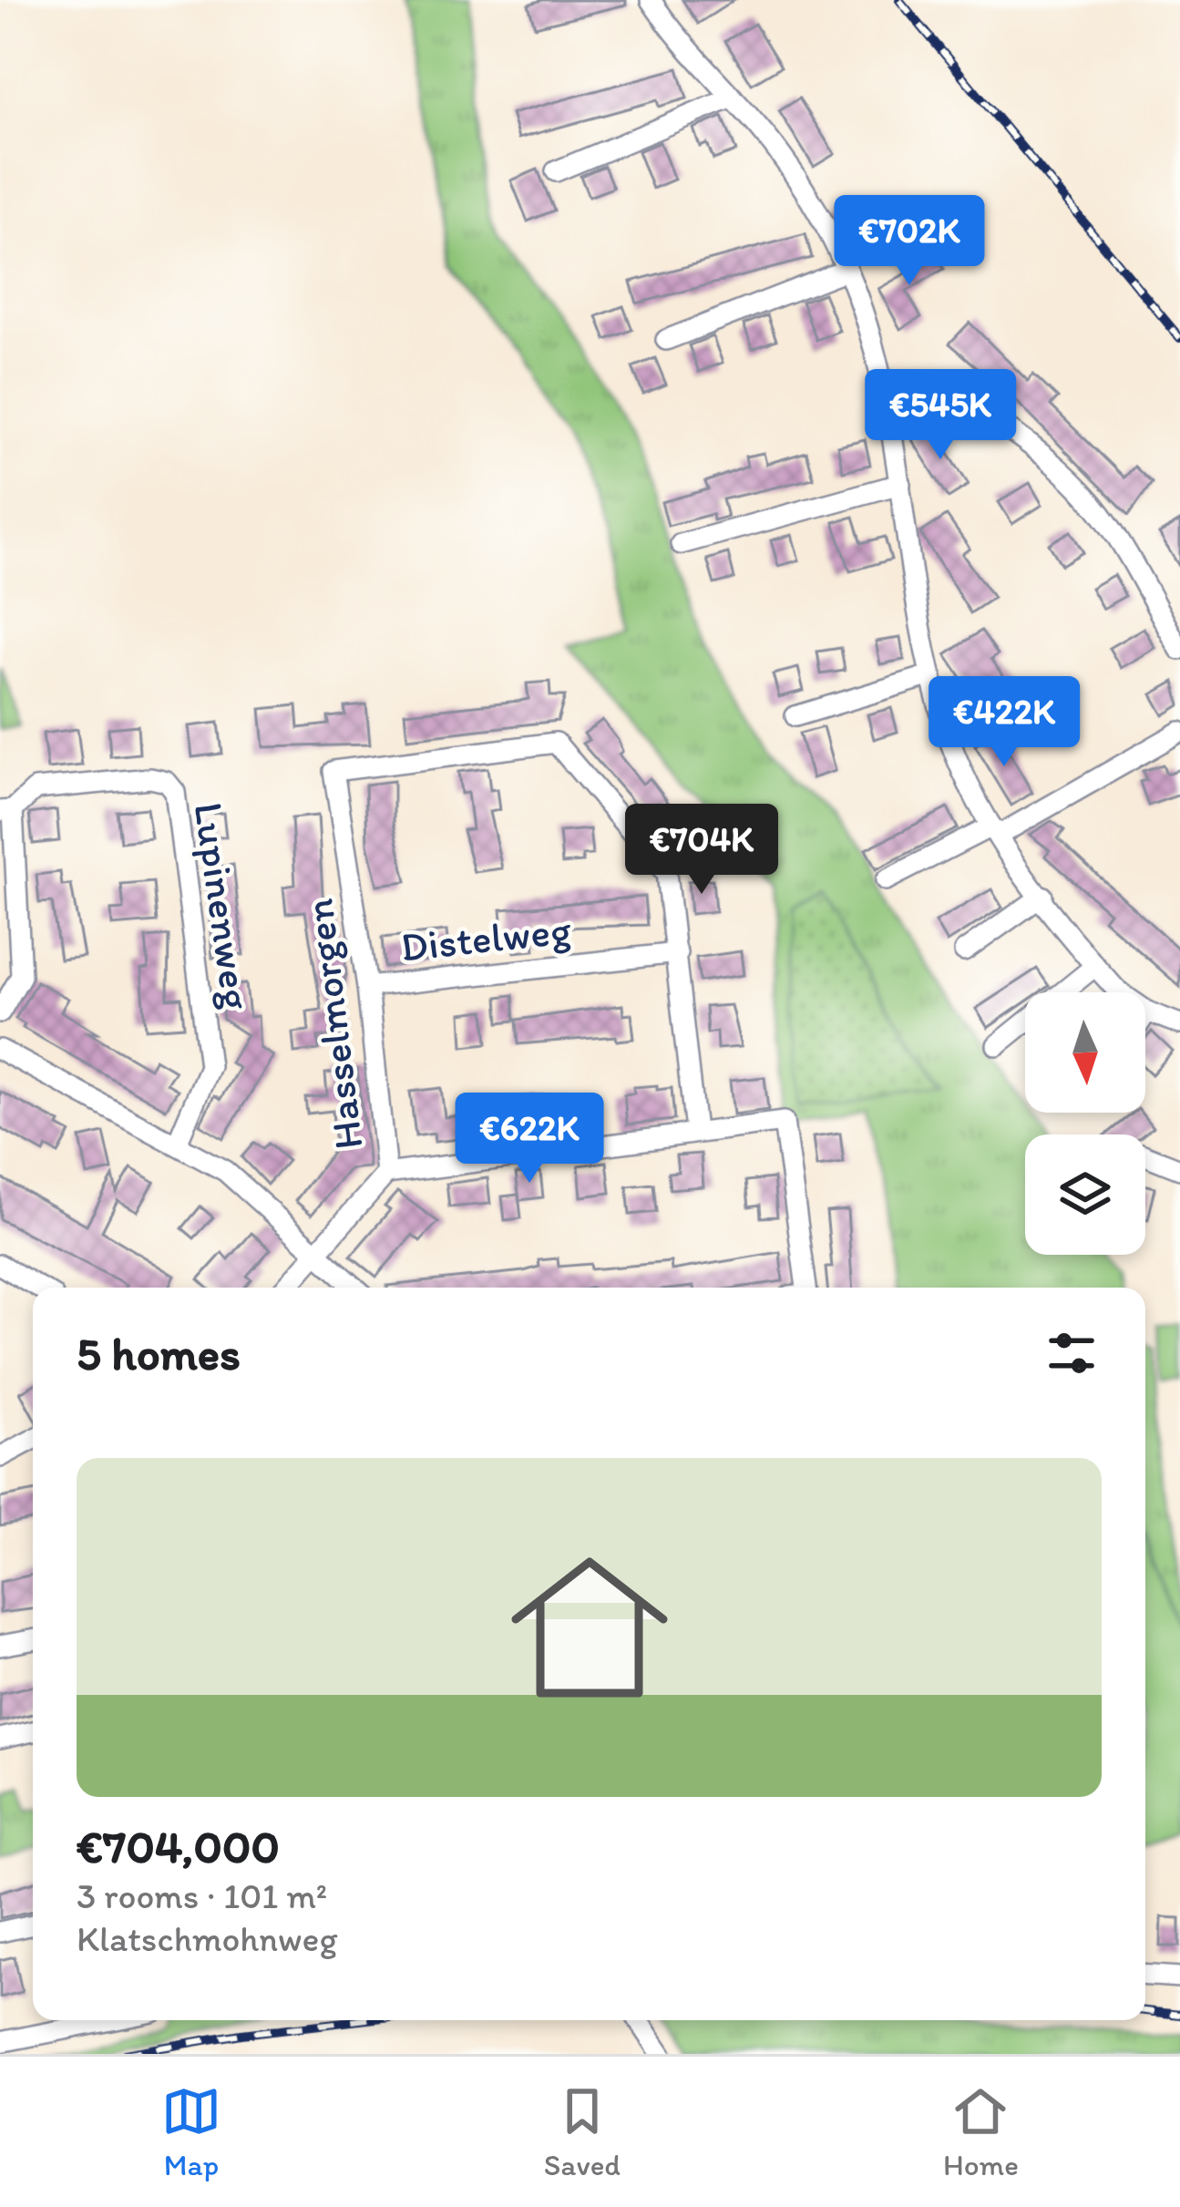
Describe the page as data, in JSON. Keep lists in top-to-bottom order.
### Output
{
  "streets": {
    "street": ["Lupinenweg", "Distelweg", "Hasselmorgen"]
  },
  "crossings": [
    ["Distelweg", "Hasselmorgen"]
  ],
  "north": "bottom",
  "page": {
    "price": [
      "€702K",
      "€545K",
      "€422K",
      "€704K",
      "€622K"
    ],
    "heading": "5 homes",
    "list": [
      {
        "name": "€704,000",
        "note": "3 rooms · 101 m² · Klatschmohnweg"
      }
    ],
    "tabs": ["Map", "Saved", "Home"]
  }
}
